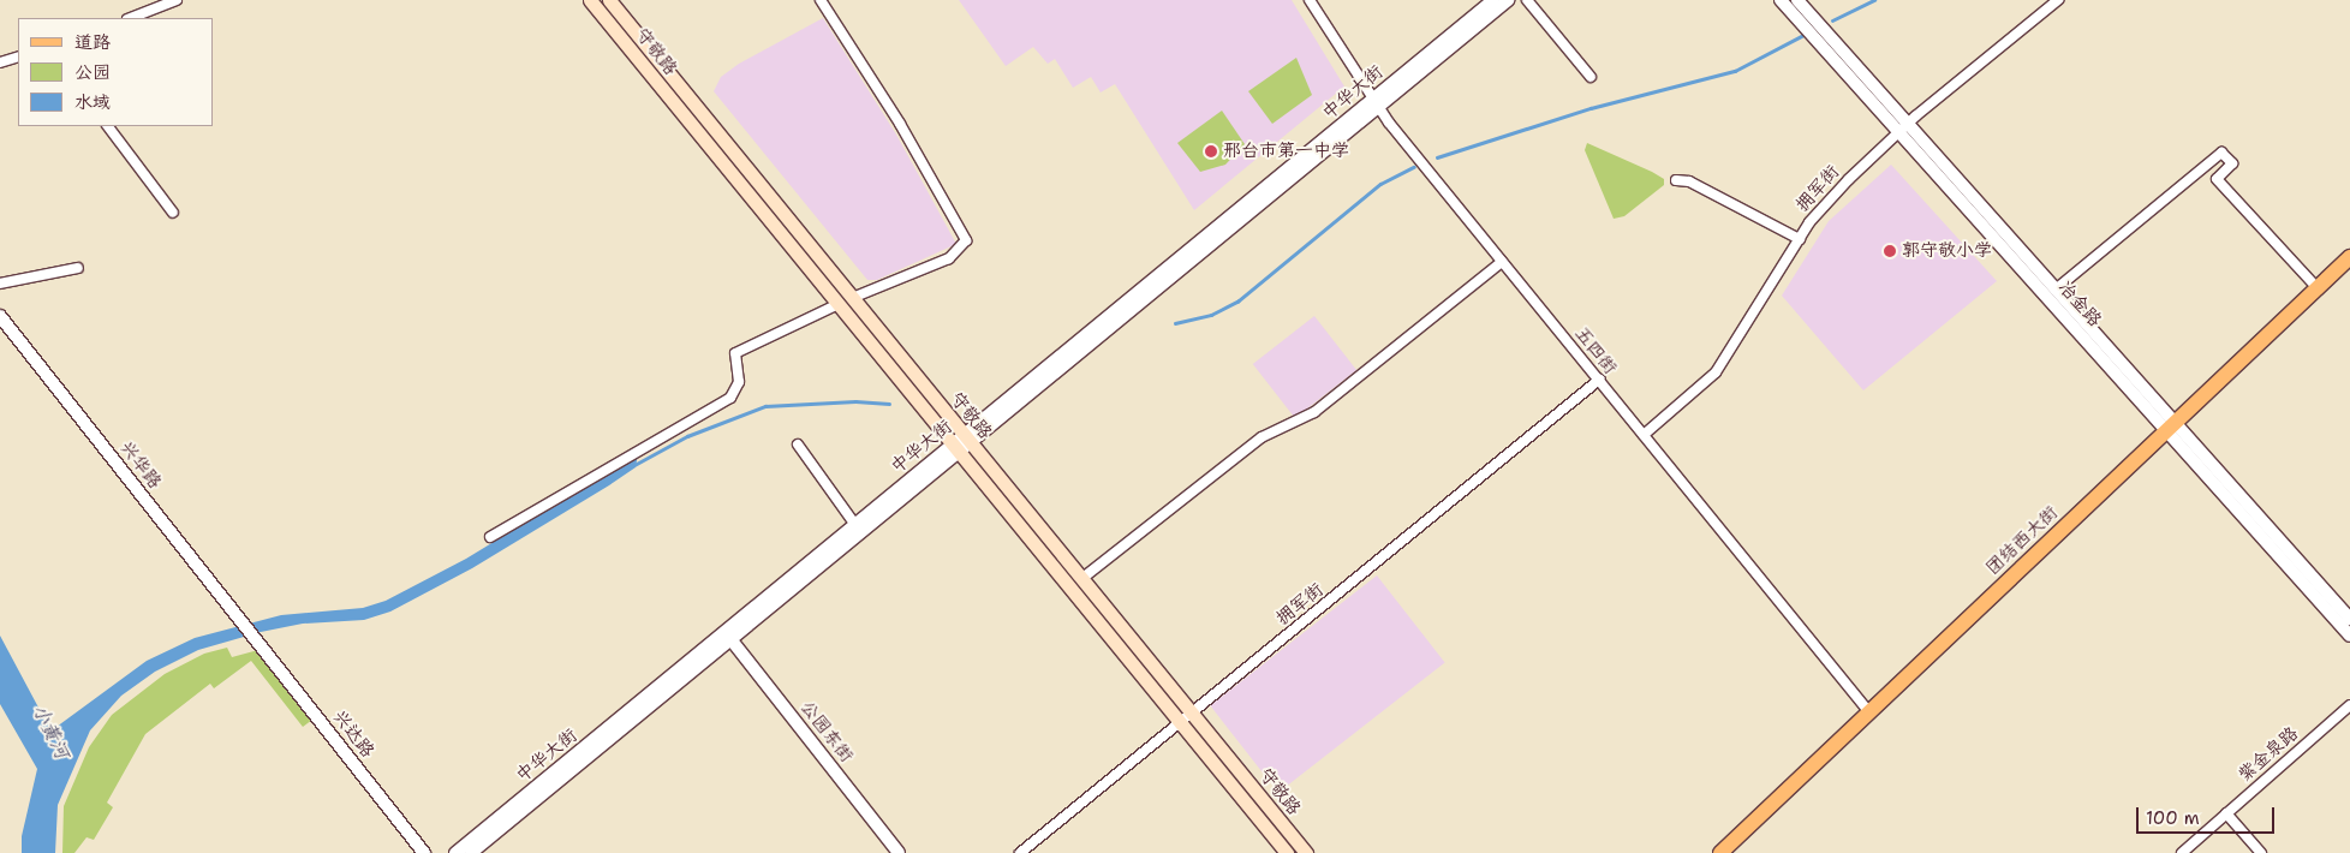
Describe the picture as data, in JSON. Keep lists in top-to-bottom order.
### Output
{
  "streets": {
    "main road": ["守敬路", "团结西大街"],
    "street": [
      "中华大街",
      "拥军街",
      "冶金路",
      "五四街",
      "兴华路",
      "公园东街",
      "兴达路",
      "紫金泉路"
    ]
  },
  "crossings": [
    ["守敬路", "中华大街"],
    ["守敬路", "拥军街"],
    ["中华大街", "五四街"],
    ["中华大街", "公园东街"],
    ["拥军街", "冶金路"],
    ["拥军街", "五四街"],
    ["冶金路", "团结西大街"],
    ["五四街", "团结西大街"],
    ["兴华路", "兴达路"]
  ],
  "water": ["小黄河"],
  "places": ["邢台市第一中学", "郭守敬小学"],
  "legend": ["道路", "公园", "水域"],
  "scale_bar": "100 m"
}
